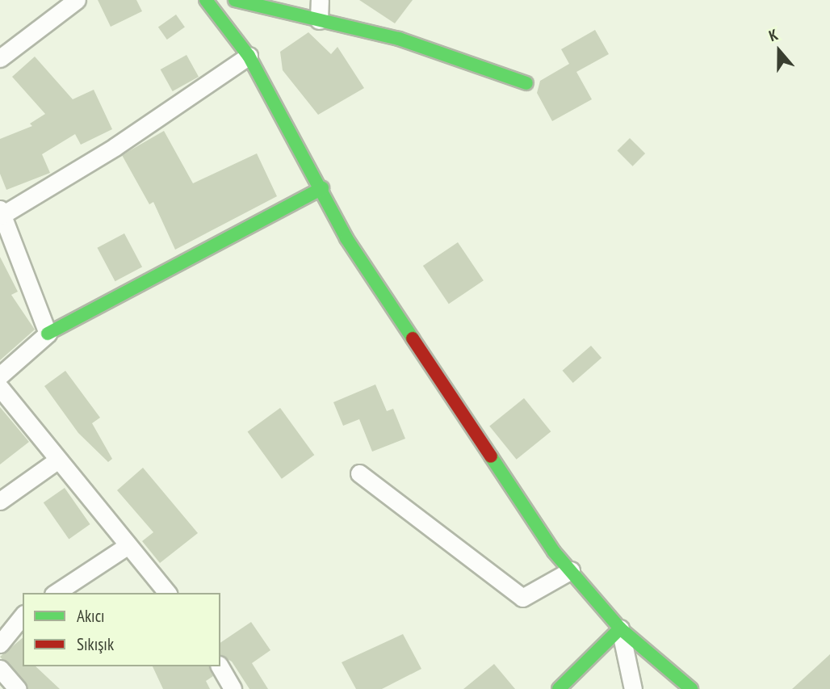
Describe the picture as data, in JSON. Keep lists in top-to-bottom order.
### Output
{
  "legend": ["Akıcı", "Sıkışık"],
  "north": "top"
}
